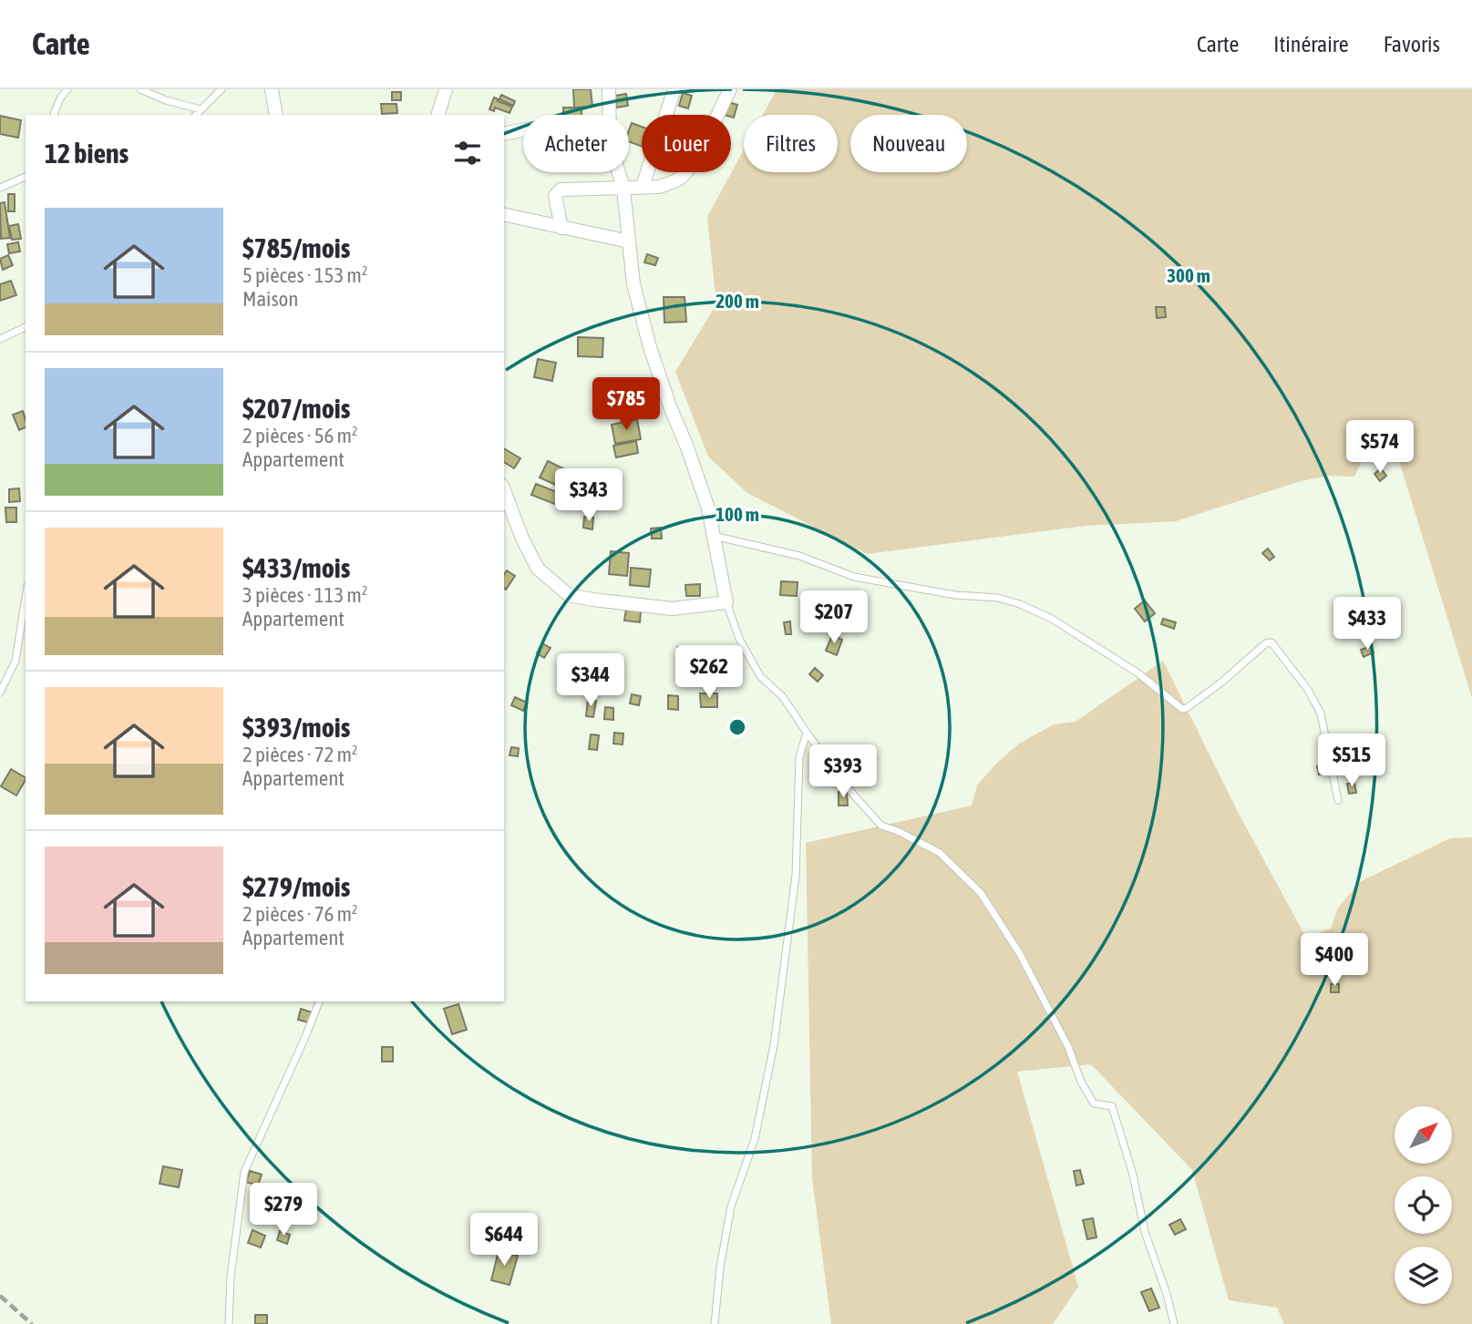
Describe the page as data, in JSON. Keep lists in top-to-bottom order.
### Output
{
  "north": "top right",
  "page": {
    "header": "Carte",
    "nav": ["Carte", "Itinéraire", "Favoris"],
    "chip": [
      "Acheter",
      "Louer",
      "Filtres",
      "Nouveau"
    ],
    "heading": "12 biens",
    "list": [
      {
        "name": "$785/mois",
        "note": "5 pièces · 153 m² · Maison"
      },
      {
        "name": "$207/mois",
        "note": "2 pièces · 56 m² · Appartement"
      },
      {
        "name": "$433/mois",
        "note": "3 pièces · 113 m² · Appartement"
      },
      {
        "name": "$393/mois",
        "note": "2 pièces · 72 m² · Appartement"
      },
      {
        "name": "$279/mois",
        "note": "2 pièces · 76 m² · Appartement"
      }
    ],
    "price": [
      "$785",
      "$574",
      "$343",
      "$207",
      "$433",
      "$262",
      "$344",
      "$515",
      "$393",
      "$400",
      "$279",
      "$644"
    ]
  },
  "rings": ["300 m", "200 m", "100 m"]
}
